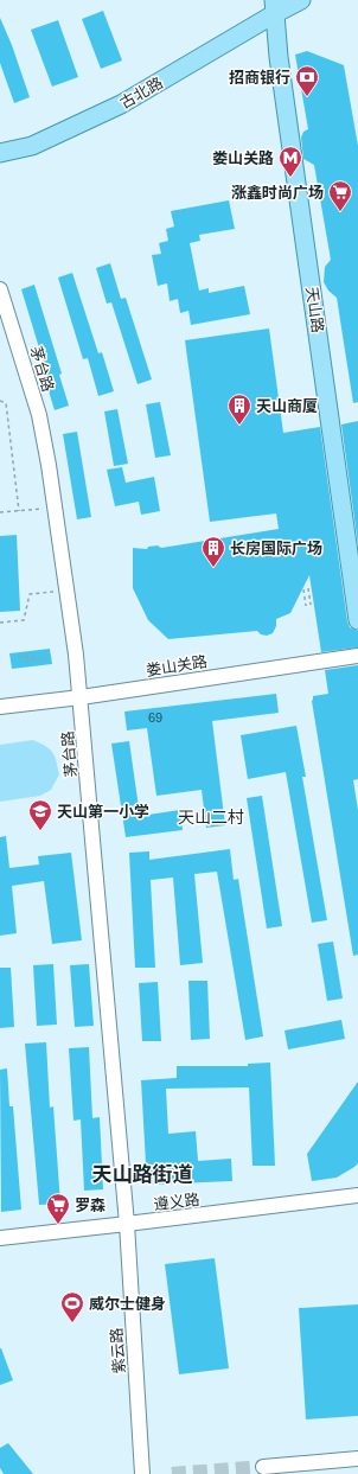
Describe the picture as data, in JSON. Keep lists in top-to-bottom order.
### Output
{
  "streets": {
    "main road": ["古北路", "天山路"],
    "street": [
      "茅台路",
      "娄山关路",
      "遵义路",
      "紫云路"
    ]
  },
  "crossings": [
    ["古北路", "天山路"],
    ["茅台路", "娄山关路"],
    ["茅台路", "遵义路"],
    ["茅台路", "紫云路"],
    ["遵义路", "紫云路"]
  ],
  "districts": ["天山二村", "天山路街道"],
  "places": {
    "bank": ["招商银行"],
    "metro station": ["娄山关路"],
    "supermarket": ["涨鑫时尚广场", "罗森"],
    "building": ["天山商厦", "长房国际广场"],
    "school or university": ["天山第一小学"],
    "sports": ["威尔士健身"]
  },
  "house_numbers": ["69"]
}
